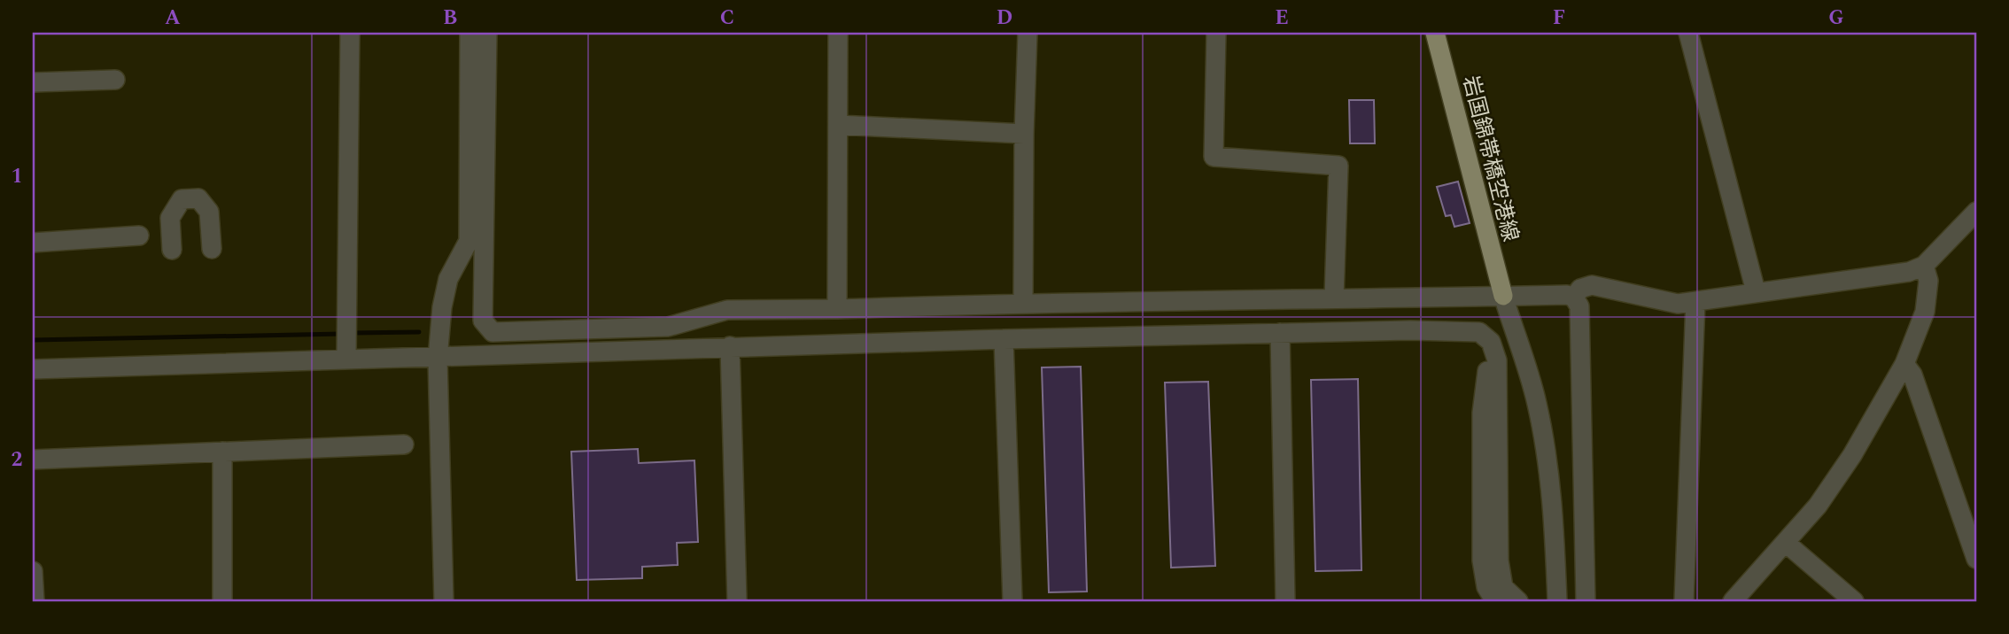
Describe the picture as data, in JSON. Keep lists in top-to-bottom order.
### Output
{
  "streets": {
    "main road": ["岩国錦帯橋空港線"]
  },
  "grid": {
    "columns": [
      "A",
      "B",
      "C",
      "D",
      "E",
      "F",
      "G"
    ],
    "rows": ["1", "2"]
  }
}
